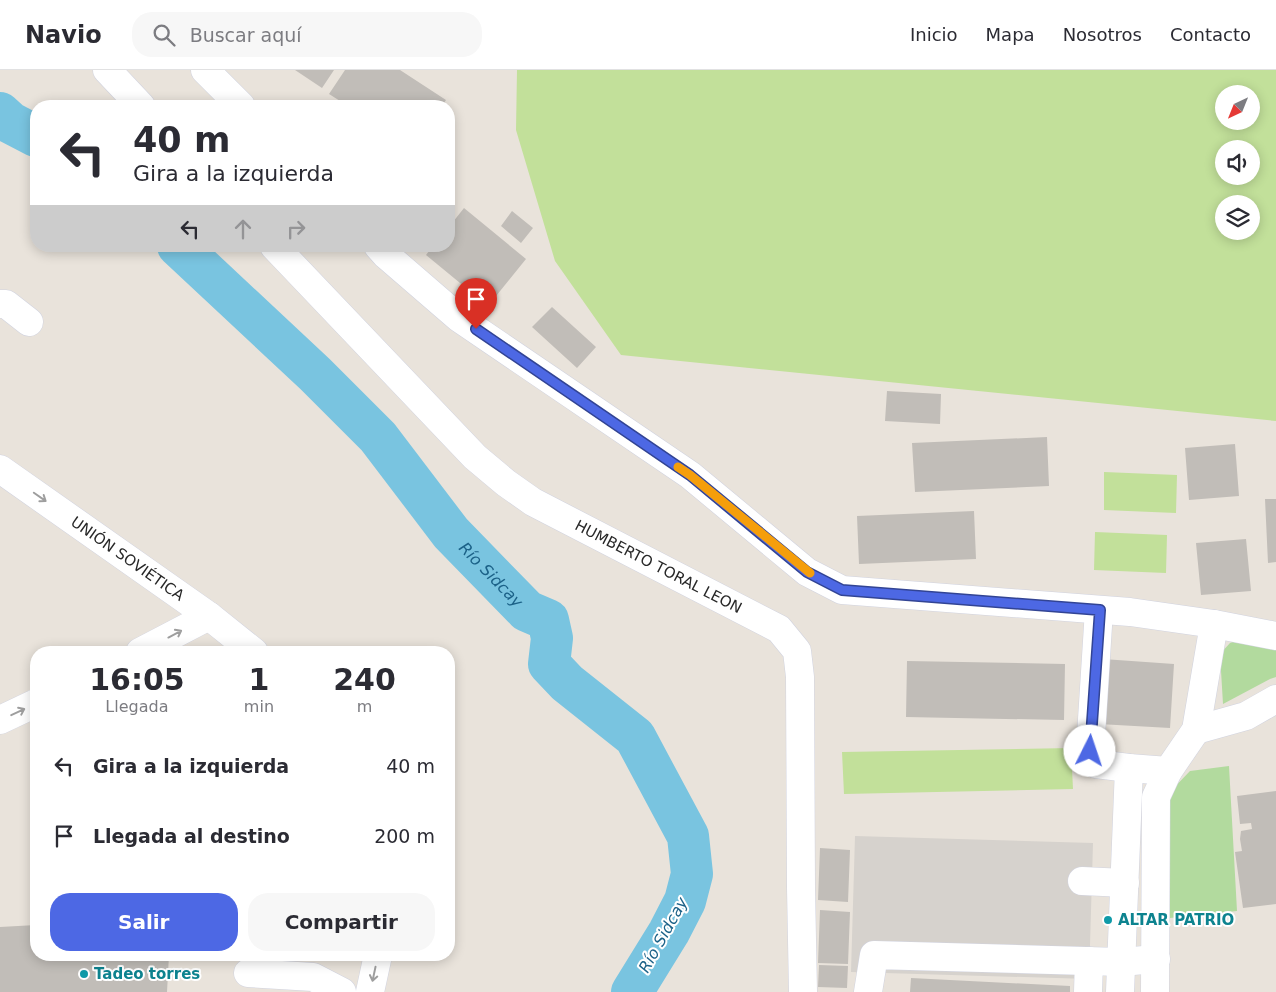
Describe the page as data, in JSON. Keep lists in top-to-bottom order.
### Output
{
  "streets": {
    "street": ["UNIÓN SOVIÉTICA", "HUMBERTO TORAL LEON"]
  },
  "one_way": ["UNIÓN SOVIÉTICA"],
  "water": ["Río Sidcay"],
  "places": ["ALTAR PATRIO", "Tadeo torres"],
  "north": "bottom left",
  "page": {
    "header": "Navio",
    "search": "Buscar aquí",
    "nav": [
      "Inicio",
      "Mapa",
      "Nosotros",
      "Contacto"
    ],
    "turn": ["40 m", "Gira a la izquierda"],
    "eta": [
      "16:05",
      "Llegada",
      "1",
      "min",
      "240",
      "m"
    ],
    "list": [
      {
        "name": "Gira a la izquierda",
        "value": "40 m"
      },
      {
        "name": "Llegada al destino",
        "value": "200 m"
      }
    ],
    "buttons": ["Salir", "Compartir"]
  }
}
